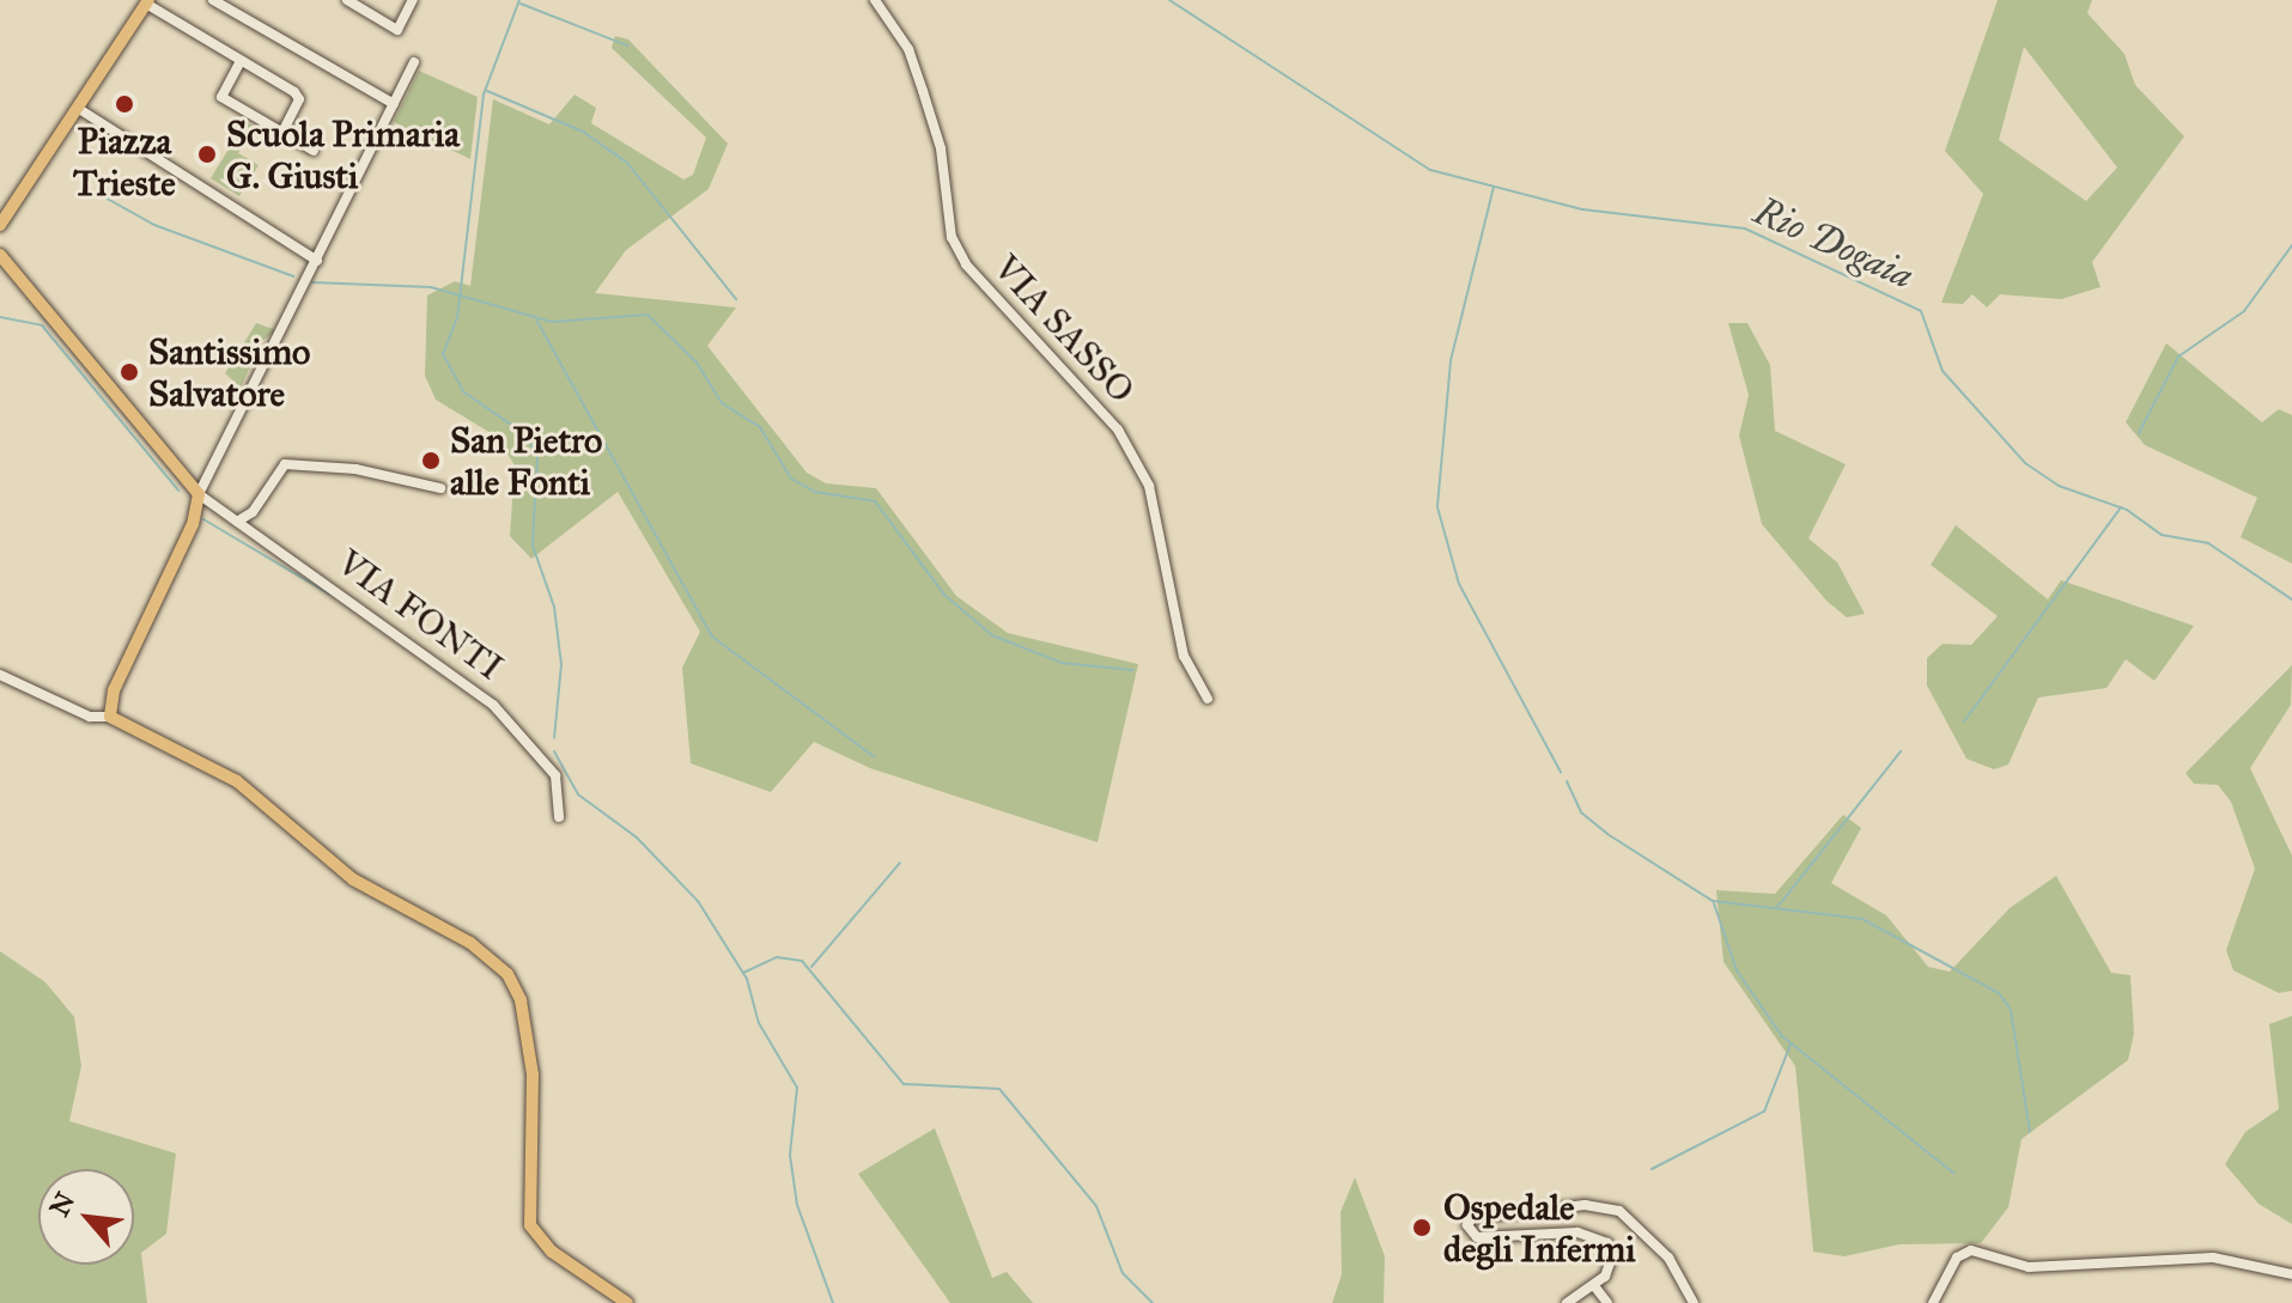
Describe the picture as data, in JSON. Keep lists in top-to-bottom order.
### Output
{
  "streets": {
    "street": ["VIA SASSO", "VIA FONTI"]
  },
  "water": ["Rio Dogaia"],
  "places": [
    "Piazza Trieste",
    "Scuola Primaria G. Giusti",
    "Santissimo Salvatore",
    "San Pietro alle Fonti",
    "Ospedale degli Infermi"
  ],
  "north": "top left"
}
